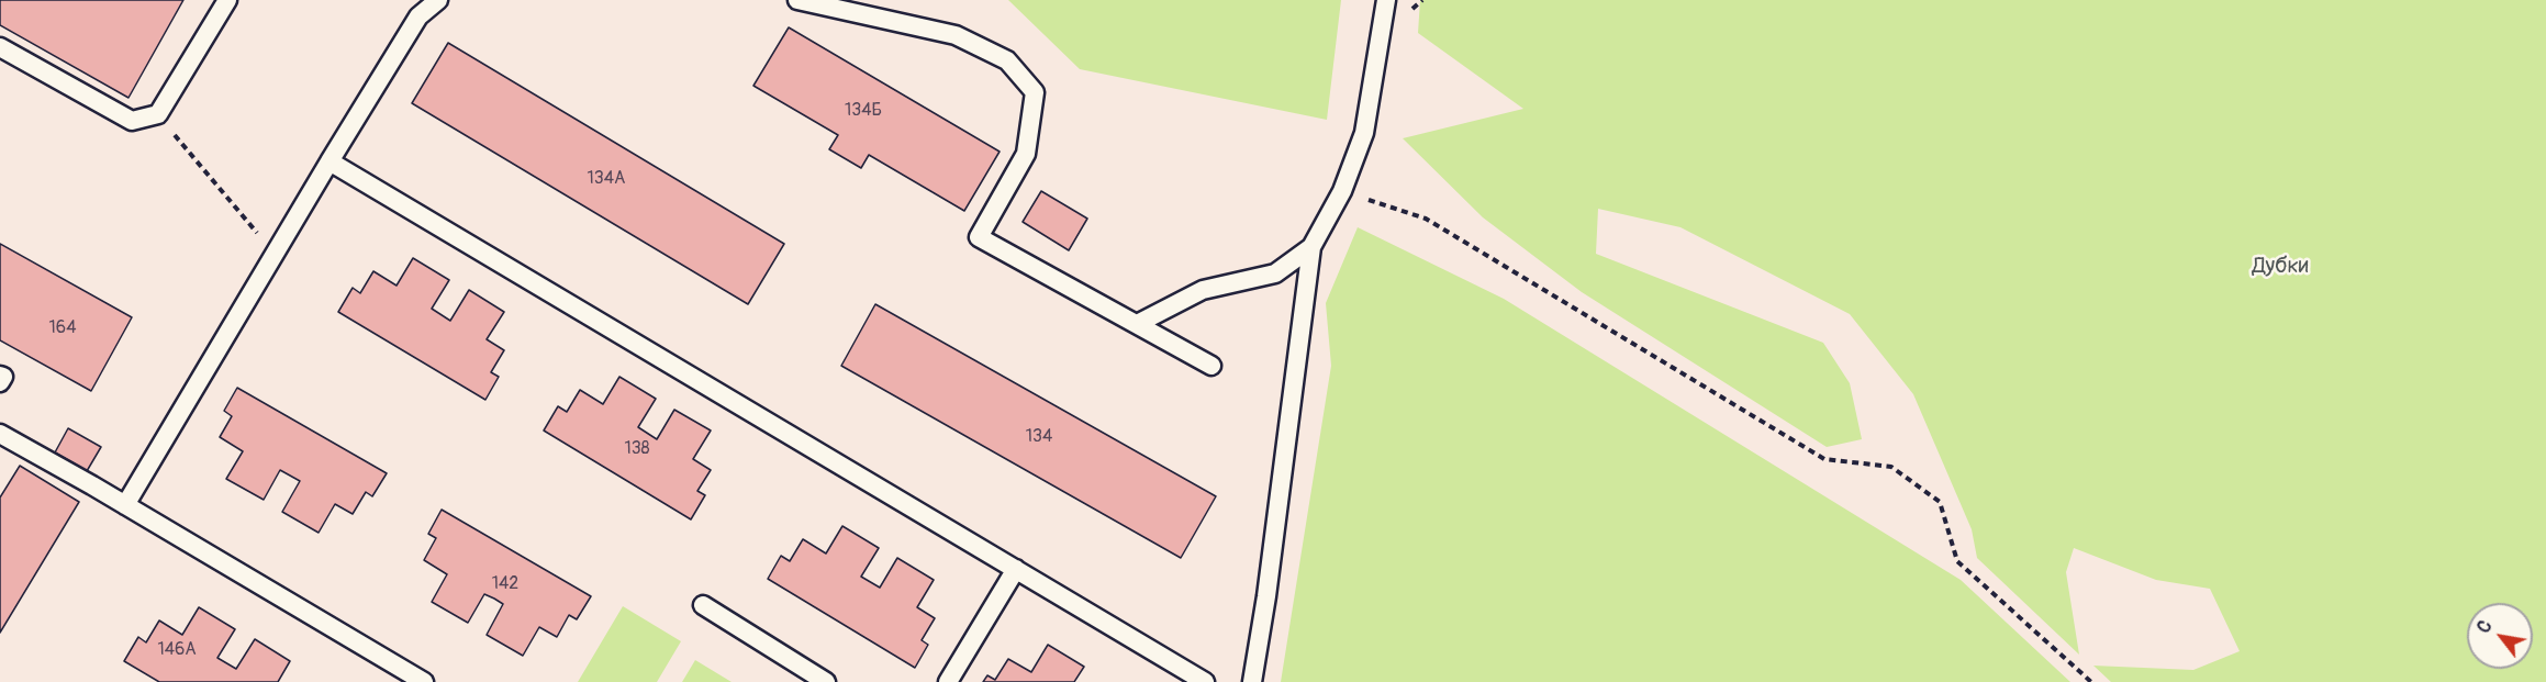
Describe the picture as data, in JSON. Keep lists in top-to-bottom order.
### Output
{
  "parks": ["Дубки"],
  "house_numbers": [
    "134Б",
    "134А",
    "164",
    "134",
    "138",
    "142",
    "146A"
  ],
  "north": "top left"
}
